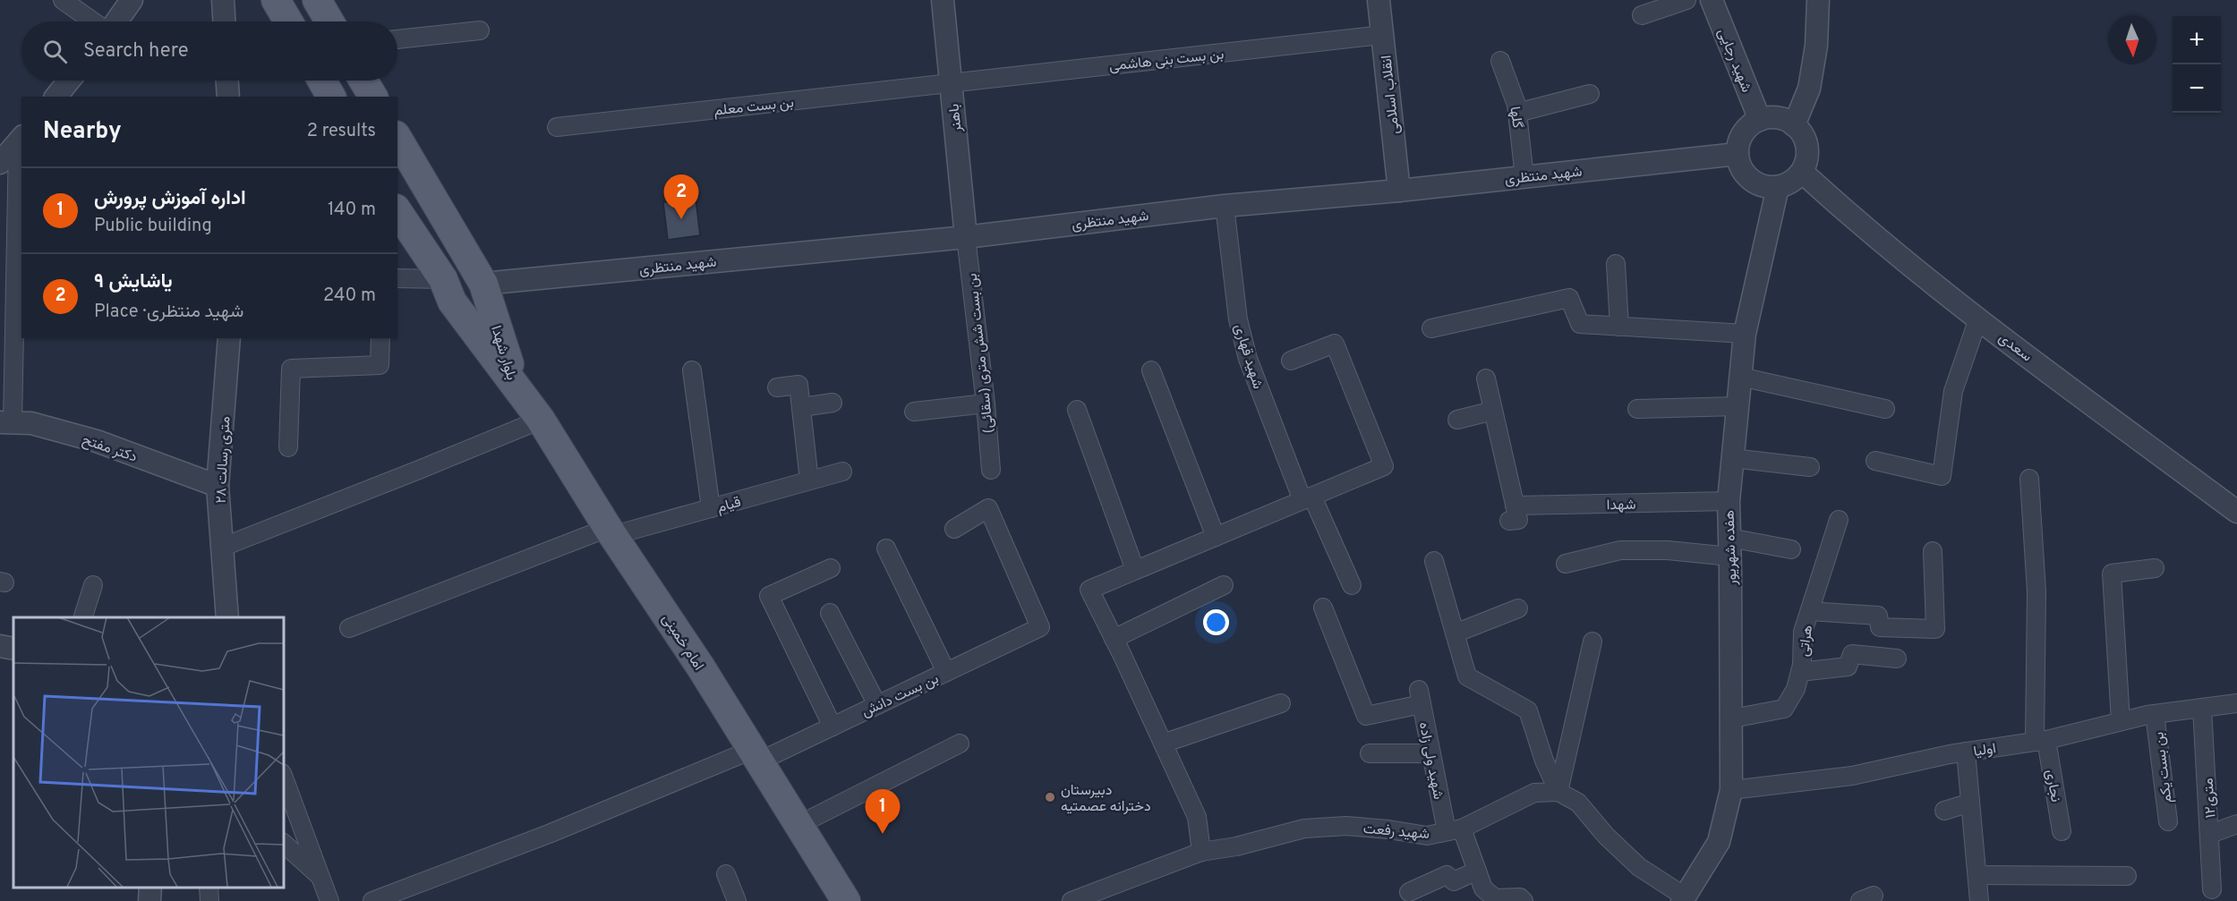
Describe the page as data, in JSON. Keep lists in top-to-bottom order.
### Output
{
  "streets": {
    "main road": ["بلوار شهدا", "امام خمینی"],
    "street": [
      "بن بست بنی هاشمی",
      "شهید رجایی",
      "انقلاب اسلامی",
      "بن بست معلم",
      "گلها",
      "باهنر",
      "شهید منتظری",
      "سعدی",
      "بن بست شش متری (سقائی)",
      "شهید قهاری",
      "دکتر مفتح",
      "۲۸ متری رسالت",
      "قیام",
      "شهدا",
      "هفده شهریور",
      "هراتی",
      "بن بست دانش",
      "اولیا",
      "شهید ولی زاده",
      "بن بست یکم",
      "نجاری",
      "۱۲متری",
      "شهید رفعت"
    ]
  },
  "crossings": [
    ["بن بست بنی هاشمی", "انقلاب اسلامی"],
    ["بن بست بنی هاشمی", "بن بست معلم"],
    ["بن بست بنی هاشمی", "باهنر"],
    ["شهید رجایی", "شهید منتظری"],
    ["شهید رجایی", "سعدی"],
    ["شهید رجایی", "هفده شهریور"],
    ["انقلاب اسلامی", "شهید منتظری"],
    ["بن بست معلم", "باهنر"],
    ["گلها", "شهید منتظری"],
    ["باهنر", "شهید منتظری"],
    ["باهنر", "بن بست شش متری (سقائی)"],
    ["شهید منتظری", "سعدی"],
    ["شهید منتظری", "بلوار شهدا"],
    ["شهید منتظری", "بن بست شش متری (سقائی)"],
    ["شهید منتظری", "شهید قهاری"],
    ["شهید منتظری", "هفده شهریور"],
    ["سعدی", "هفده شهریور"],
    ["بلوار شهدا", "امام خمینی"],
    ["دکتر مفتح", "۲۸ متری رسالت"],
    ["قیام", "امام خمینی"],
    ["شهدا", "هفده شهریور"],
    ["هفده شهریور", "هراتی"],
    ["هفده شهریور", "اولیا"],
    ["امام خمینی", "بن بست دانش"],
    ["اولیا", "بن بست یکم"],
    ["اولیا", "نجاری"],
    ["اولیا", "۱۲متری"],
    ["شهید ولی زاده", "شهید رفعت"]
  ],
  "places": ["دبیرستان دخترانه عصمتیه"],
  "north": "bottom",
  "page": {
    "map_buttons": ["+", "−"],
    "search": "Search here",
    "heading": ["Nearby", "2 results"],
    "list": [
      {
        "mark": "1",
        "name": "اداره آموزش پرورش",
        "note": "Public building",
        "value": "140 m"
      },
      {
        "mark": "2",
        "name": "یاشایش ۹",
        "note": "Place · شهید منتظری",
        "value": "240 m"
      }
    ],
    "pins": ["2", "1"]
  }
}
